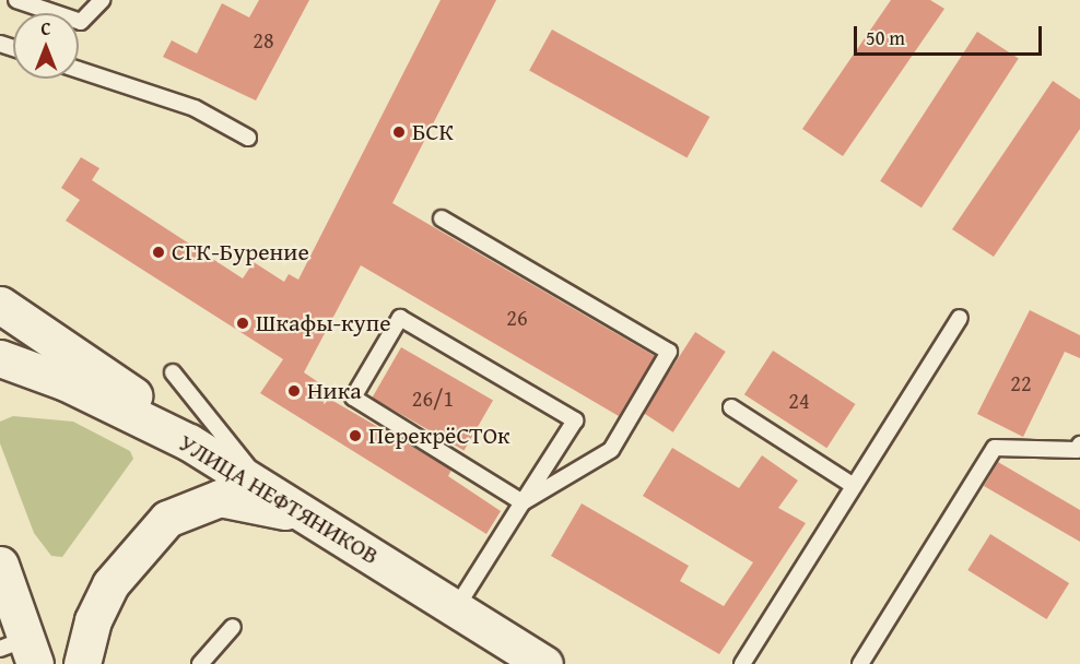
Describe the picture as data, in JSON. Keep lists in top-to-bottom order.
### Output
{
  "streets": {
    "main road": ["УЛИЦА НЕФТЯНИКОВ"]
  },
  "places": [
    "БСК",
    "СГК-Бурение",
    "Шкафы-купе",
    "Ника",
    "ПерекрёСТОк"
  ],
  "house_numbers": [
    "28",
    "26",
    "22",
    "26/1",
    "24"
  ],
  "scale_bar": "50 m",
  "north": "top"
}
